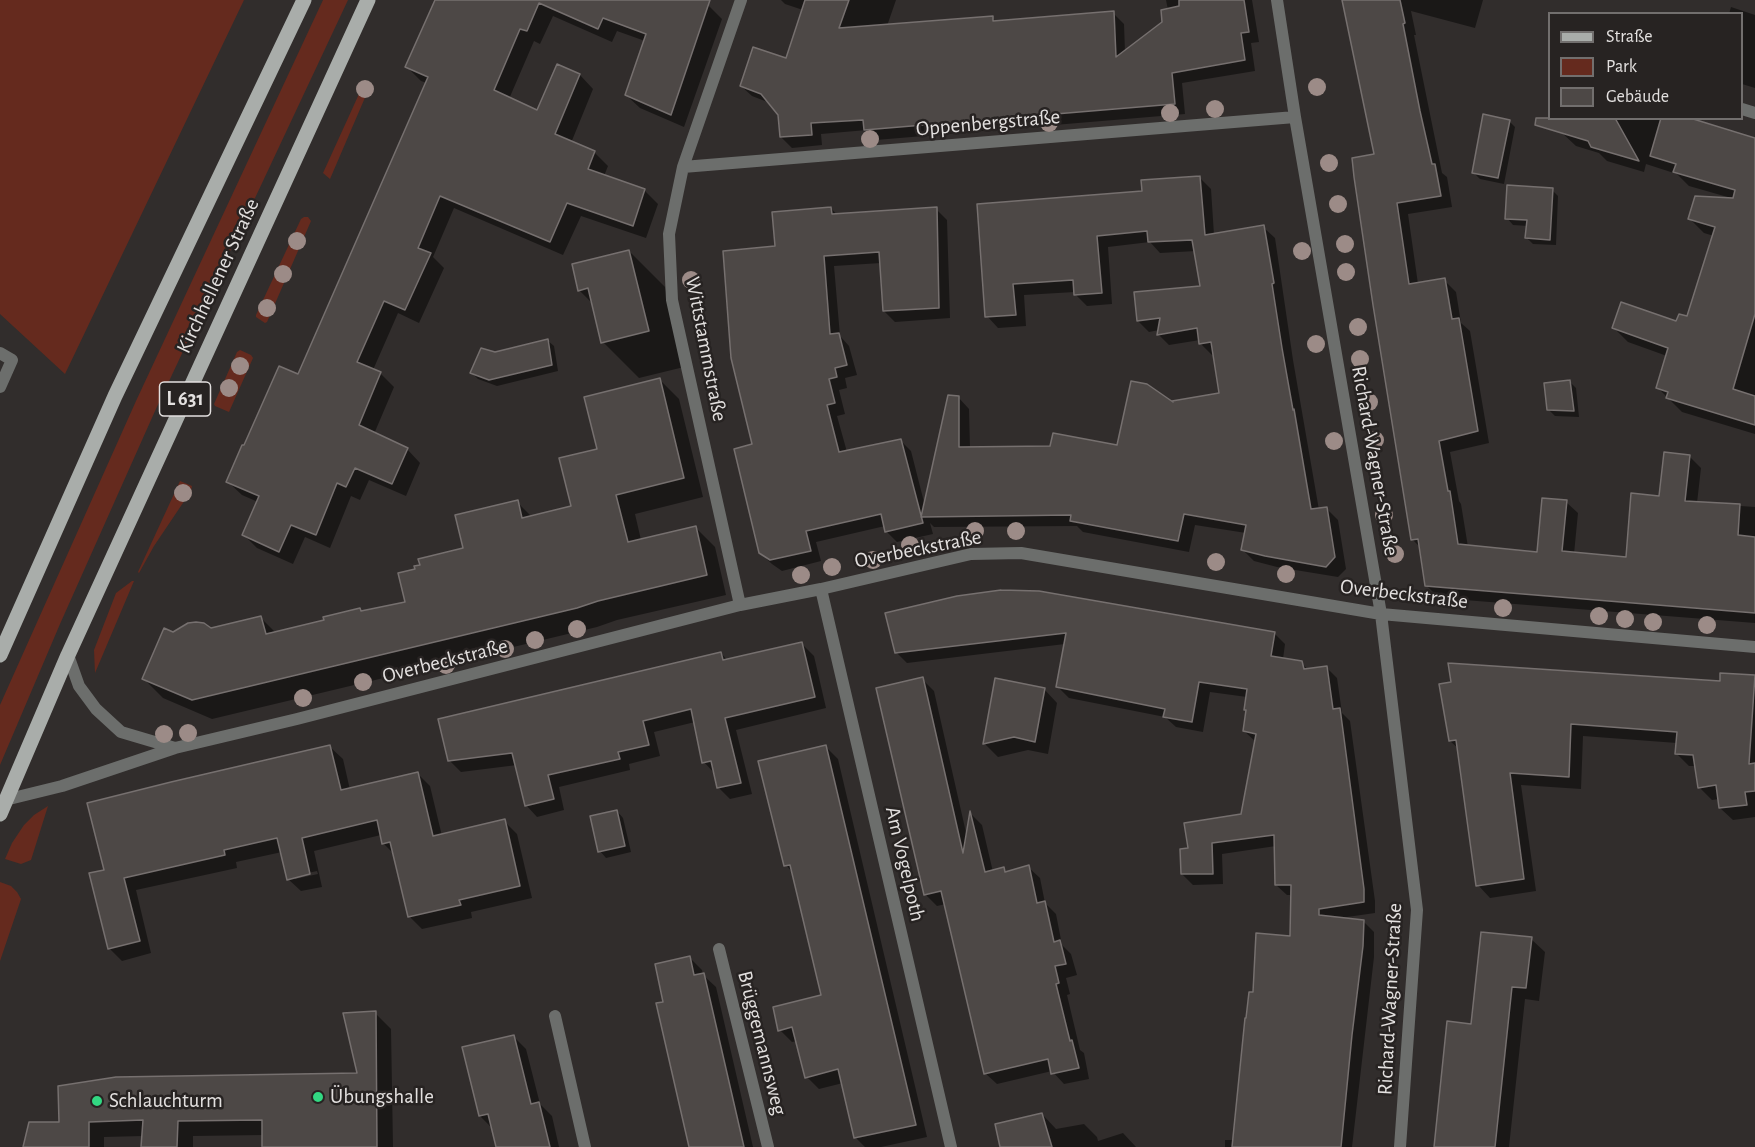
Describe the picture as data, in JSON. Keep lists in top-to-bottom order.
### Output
{
  "streets": {
    "main road": ["Kirchhellener Straße", "L 631"],
    "street": [
      "Oppenbergstraße",
      "Wittstammstraße",
      "Richard-Wagner-Straße",
      "Overbeckstraße",
      "Am Vogelpoth",
      "Brüggemannsweg"
    ]
  },
  "crossings": [
    ["Oppenbergstraße", "Wittstammstraße"],
    ["Oppenbergstraße", "Richard-Wagner-Straße"],
    ["Kirchhellener Straße", "Overbeckstraße"],
    ["Wittstammstraße", "Overbeckstraße"],
    ["Richard-Wagner-Straße", "Overbeckstraße"],
    ["Overbeckstraße", "Am Vogelpoth"]
  ],
  "places": ["Übungshalle", "Schlauchturm"],
  "legend": ["Straße", "Park", "Gebäude"]
}
